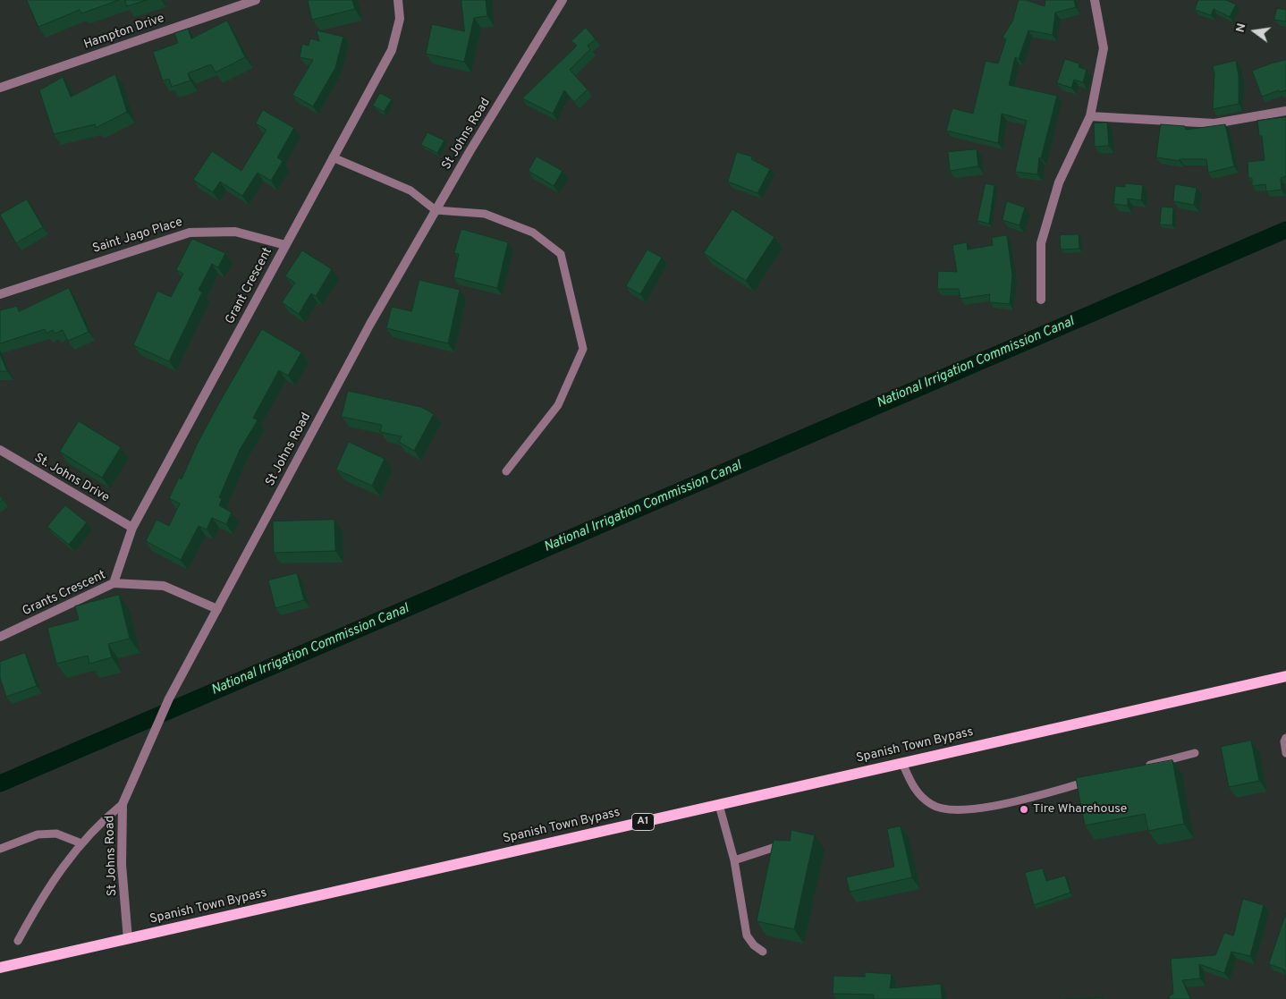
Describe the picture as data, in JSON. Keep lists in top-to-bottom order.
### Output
{
  "streets": {
    "main road": ["Spanish Town Bypass", "A1"],
    "street": [
      "Hampton Drive",
      "St Johns Road",
      "Saint Jago Place",
      "Grant Crescent",
      "St. Johns Drive",
      "Grants Crescent"
    ]
  },
  "crossings": [
    ["St Johns Road", "Grants Crescent"],
    ["St Johns Road", "Spanish Town Bypass"],
    ["Saint Jago Place", "Grant Crescent"],
    ["Grant Crescent", "St. Johns Drive"],
    ["Grant Crescent", "Grants Crescent"]
  ],
  "water": ["National Irrigation Commission Canal"],
  "places": ["Tire Wharehouse"],
  "north": "left"
}
